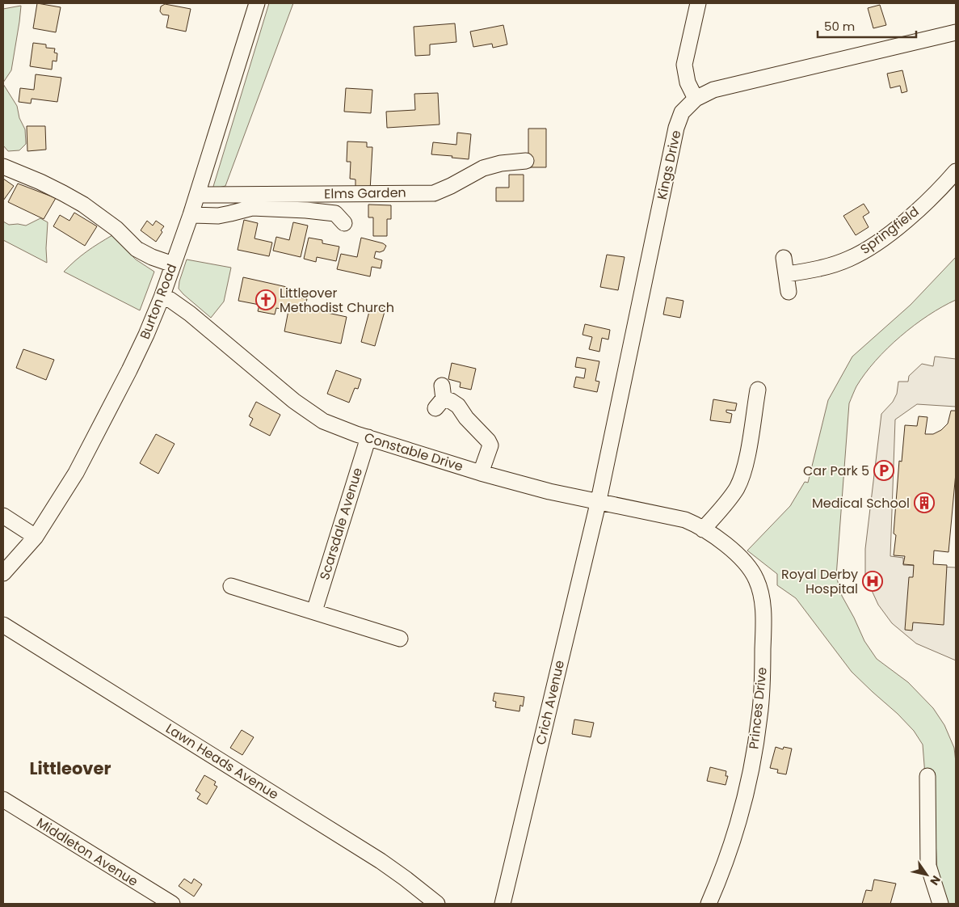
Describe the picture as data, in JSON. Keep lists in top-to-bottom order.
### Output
{
  "streets": {
    "street": [
      "Kings Drive",
      "Elms Garden",
      "Springfield",
      "Burton Road",
      "Constable Drive",
      "Scarsdale Avenue",
      "Crich Avenue",
      "Princes Drive",
      "Lawn Heads Avenue",
      "Middleton Avenue"
    ]
  },
  "crossings": [
    ["Kings Drive", "Constable Drive"],
    ["Kings Drive", "Crich Avenue"],
    ["Elms Garden", "Burton Road"],
    ["Burton Road", "Constable Drive"],
    ["Constable Drive", "Scarsdale Avenue"],
    ["Constable Drive", "Crich Avenue"],
    ["Constable Drive", "Princes Drive"]
  ],
  "districts": ["Littleover"],
  "places": {
    "church": ["Littleover Methodist Church"],
    "parking": ["Car Park 5"],
    "building": ["Medical School"],
    "hospital": ["Royal Derby Hospital"]
  },
  "scale_bar": "50 m",
  "north": "bottom right"
}
